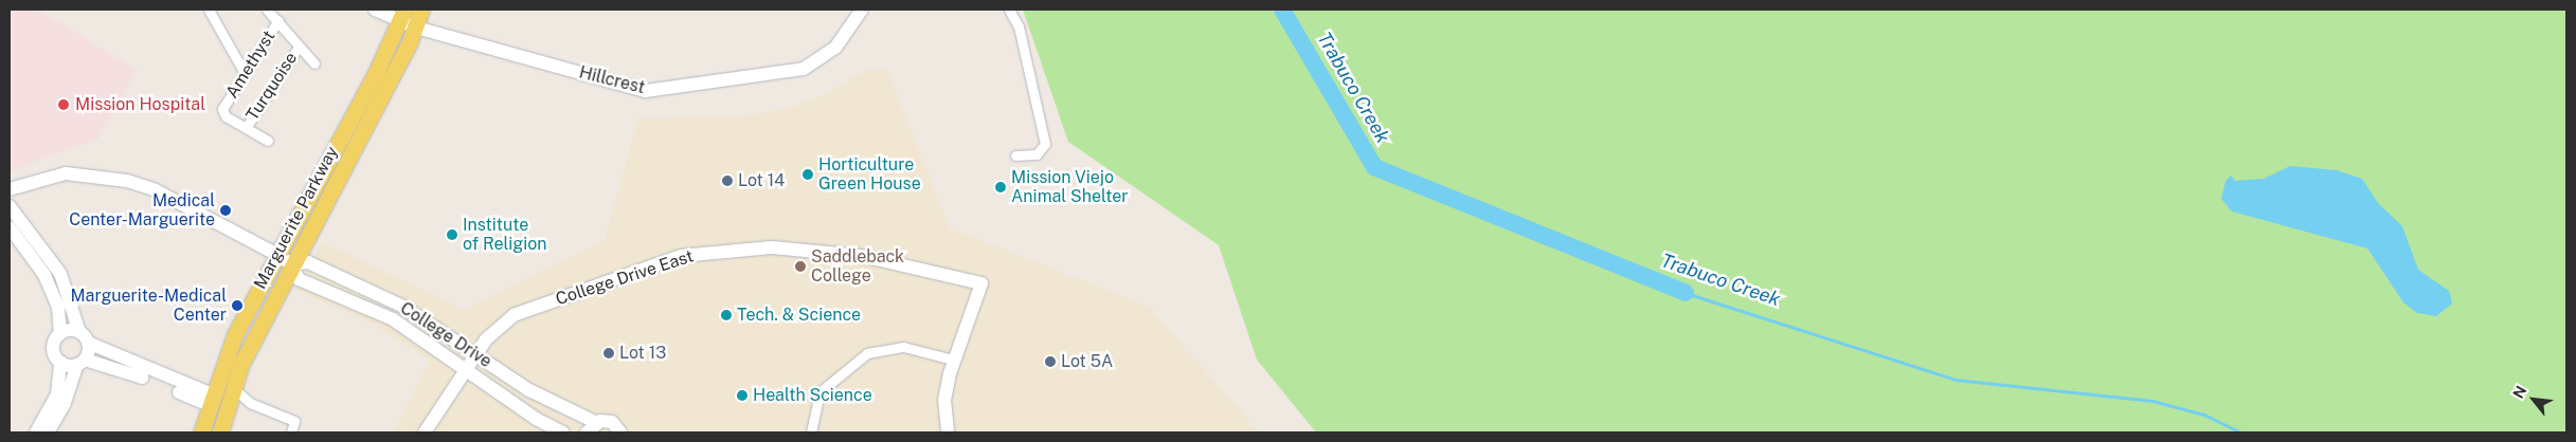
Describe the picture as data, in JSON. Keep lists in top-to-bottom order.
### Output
{
  "streets": {
    "main road": ["Marguerite Parkway"],
    "street": [
      "Amethyst",
      "Hillcrest",
      "Turquoise",
      "College Drive East",
      "College Drive"
    ]
  },
  "crossings": [
    ["Amethyst", "Turquoise"],
    ["Hillcrest", "Marguerite Parkway"],
    ["Marguerite Parkway", "College Drive"],
    ["College Drive East", "College Drive"]
  ],
  "water": ["Trabuco Creek"],
  "places": [
    "Mission Hospital",
    "Horticulture Green House",
    "Lot 14",
    "Mission Viejo Animal Shelter",
    "Medical Center-Marguerite",
    "Institute of Religion",
    "Saddleback College",
    "Marguerite-Medical Center",
    "Tech. & Science",
    "Lot 13",
    "Lot 5A",
    "Health Science"
  ],
  "north": "top left"
}
